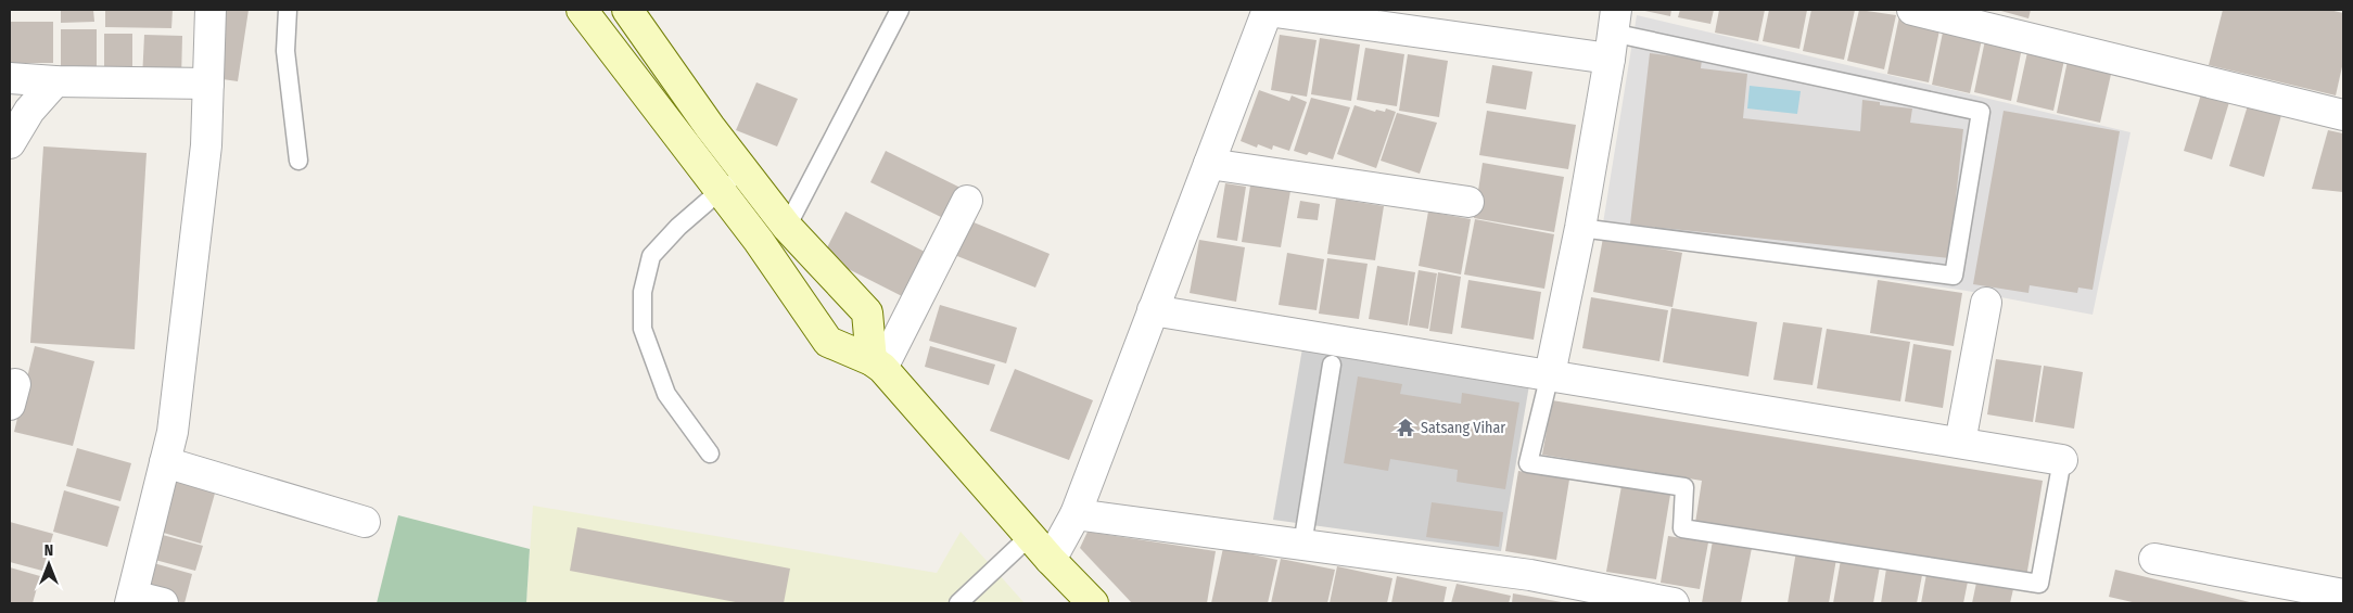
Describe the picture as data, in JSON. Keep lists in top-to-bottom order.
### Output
{
  "places": {
    "temple": ["Satsang Vihar"]
  },
  "north": "top"
}
